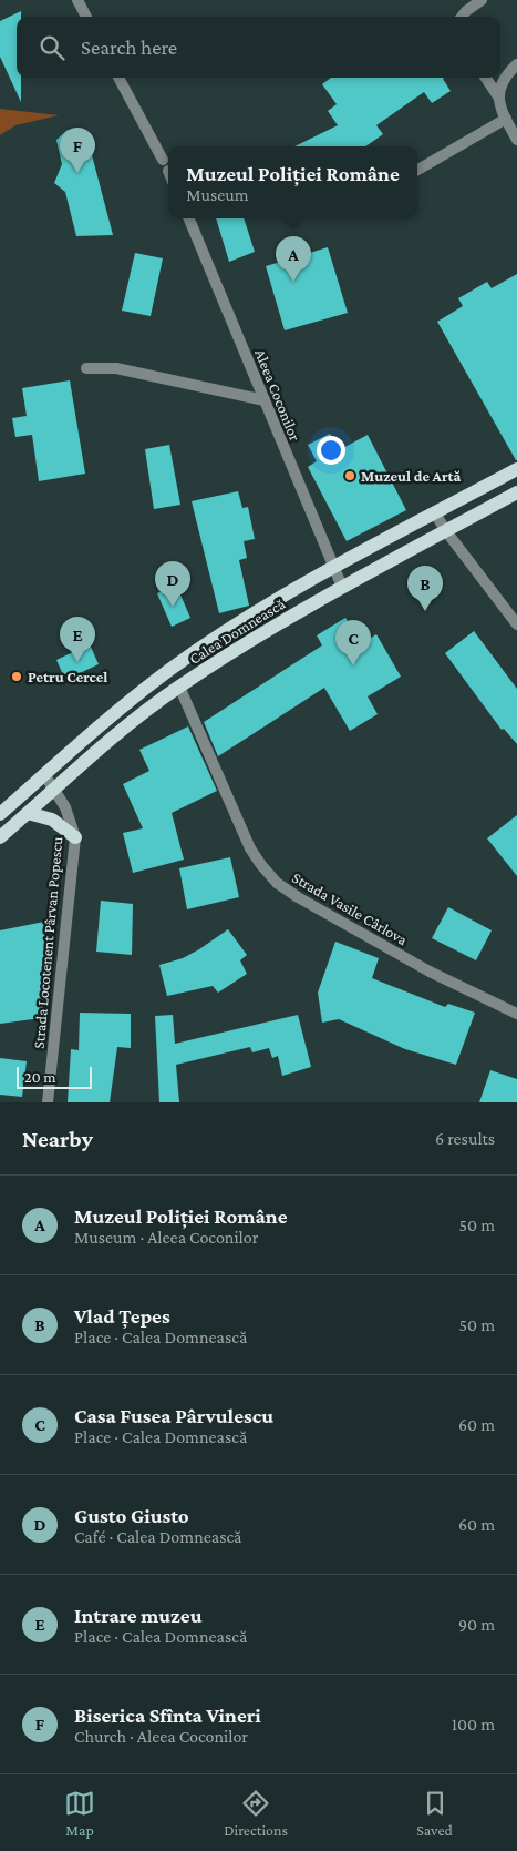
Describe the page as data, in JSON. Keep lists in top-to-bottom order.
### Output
{
  "streets": {
    "main road": ["Calea Domnească"],
    "street": ["Aleea Coconilor", "Strada Vasile Cârlova", "Strada Locotenent Pârvan Popescu"]
  },
  "crossings": [
    ["Aleea Coconilor", "Calea Domnească"],
    ["Calea Domnească", "Strada Vasile Cârlova"],
    ["Calea Domnească", "Strada Locotenent Pârvan Popescu"]
  ],
  "places": ["Muzeul de Artă", "Petru Cercel"],
  "scale_bar": "20 m",
  "page": {
    "search": "Search here",
    "pins": [
      "F",
      "A",
      "D",
      "B",
      "E",
      "C"
    ],
    "popup": ["Muzeul Poliției Române", "Museum"],
    "scale": "20 m",
    "heading": ["Nearby", "6 results"],
    "list": [
      {
        "mark": "A",
        "name": "Muzeul Poliției Române",
        "note": "Museum · Aleea Coconilor",
        "value": "50 m"
      },
      {
        "mark": "B",
        "name": "Vlad Țepes",
        "note": "Place · Calea Domnească",
        "value": "50 m"
      },
      {
        "mark": "C",
        "name": "Casa Fusea Pârvulescu",
        "note": "Place · Calea Domnească",
        "value": "60 m"
      },
      {
        "mark": "D",
        "name": "Gusto Giusto",
        "note": "Café · Calea Domnească",
        "value": "60 m"
      },
      {
        "mark": "E",
        "name": "Intrare muzeu",
        "note": "Place · Calea Domnească",
        "value": "90 m"
      },
      {
        "mark": "F",
        "name": "Biserica Sfînta Vineri",
        "note": "Church · Aleea Coconilor",
        "value": "100 m"
      }
    ],
    "nav": ["Map", "Directions", "Saved"]
  }
}
